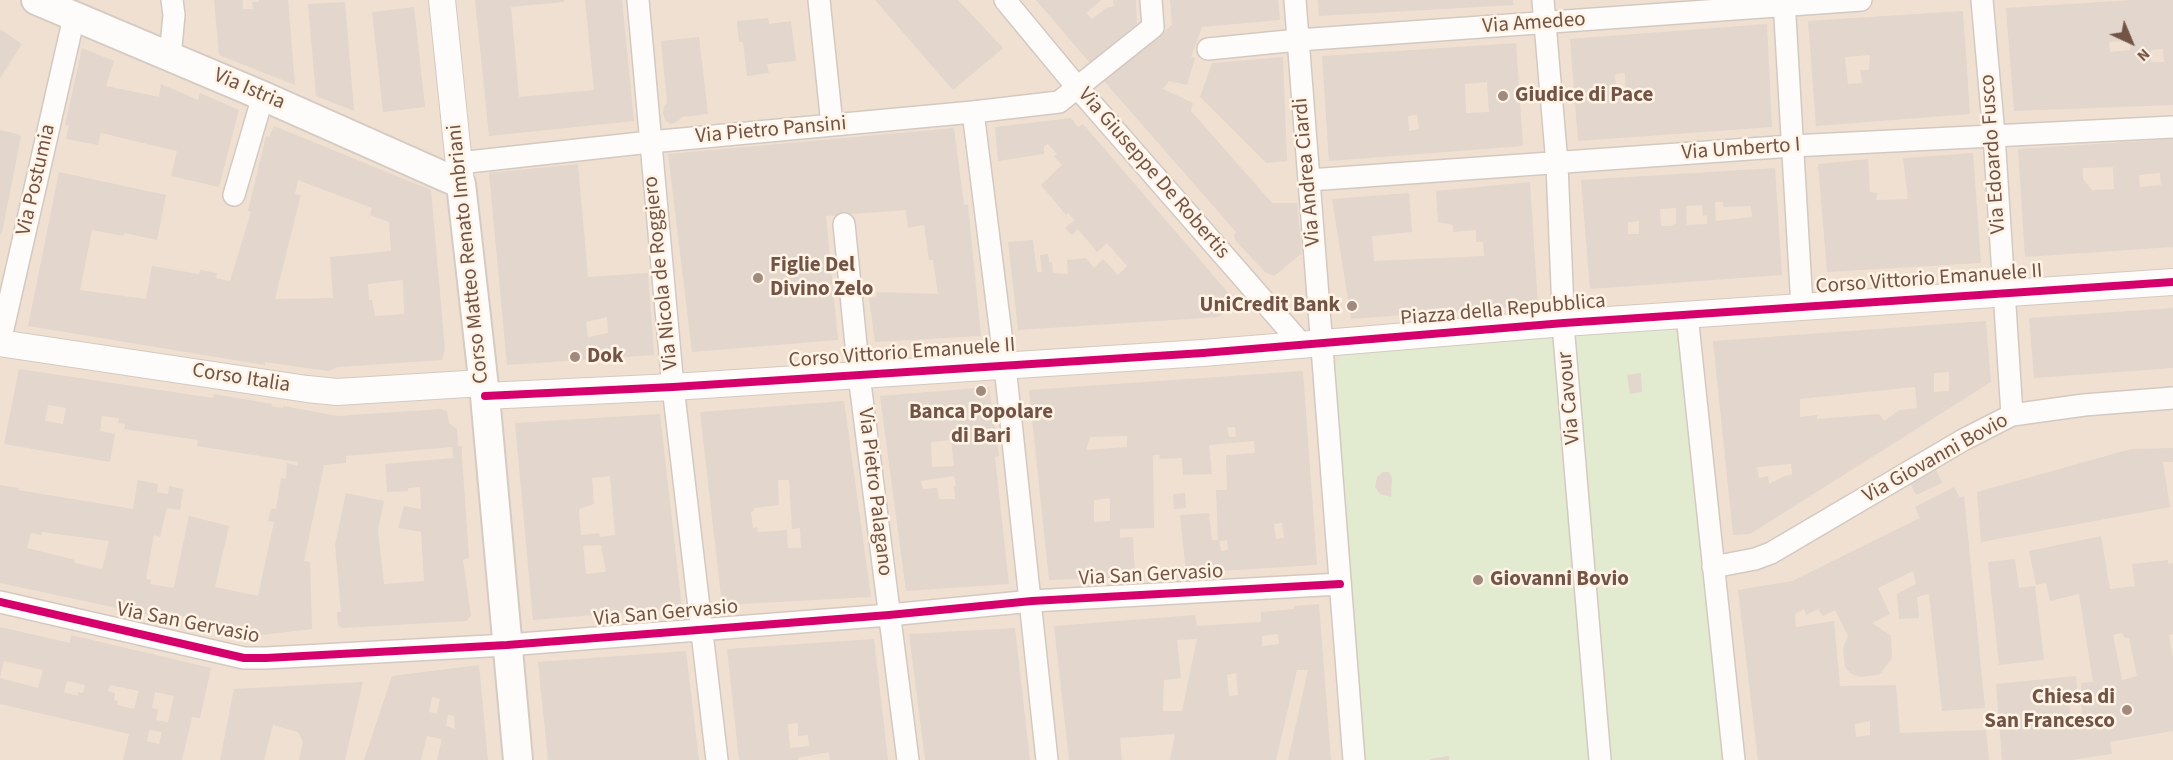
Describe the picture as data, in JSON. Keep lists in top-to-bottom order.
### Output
{
  "streets": {
    "main road": ["Via Istria", "Corso Matteo Renato Imbriani"],
    "street": [
      "Via Amedeo",
      "Via Pietro Pansini",
      "Via Umberto I",
      "Via Edoardo Fusco",
      "Via Andrea Ciardi",
      "Via Giuseppe De Robertis",
      "Via Postumia",
      "Via Nicola de Roggiero",
      "Corso Vittorio Emanuele II",
      "Piazza della Repubblica",
      "Corso Italia",
      "Via Cavour",
      "Via Giovanni Bovio",
      "Via Pietro Palagano",
      "Via San Gervasio"
    ]
  },
  "crossings": [
    ["Via Amedeo", "Via Andrea Ciardi"],
    ["Via Amedeo", "Via Cavour"],
    ["Via Istria", "Via Pietro Pansini"],
    ["Via Istria", "Via Postumia"],
    ["Via Istria", "Corso Matteo Renato Imbriani"],
    ["Via Pietro Pansini", "Via Giuseppe De Robertis"],
    ["Via Pietro Pansini", "Corso Matteo Renato Imbriani"],
    ["Via Pietro Pansini", "Via Nicola de Roggiero"],
    ["Via Umberto I", "Via Edoardo Fusco"],
    ["Via Umberto I", "Via Andrea Ciardi"],
    ["Via Umberto I", "Via Cavour"],
    ["Via Edoardo Fusco", "Corso Vittorio Emanuele II"],
    ["Via Edoardo Fusco", "Via Giovanni Bovio"],
    ["Via Andrea Ciardi", "Via Giuseppe De Robertis"],
    ["Via Andrea Ciardi", "Corso Vittorio Emanuele II"],
    ["Via Andrea Ciardi", "Piazza della Repubblica"],
    ["Via Giuseppe De Robertis", "Corso Vittorio Emanuele II"],
    ["Via Giuseppe De Robertis", "Piazza della Repubblica"],
    ["Via Postumia", "Corso Italia"],
    ["Corso Matteo Renato Imbriani", "Corso Vittorio Emanuele II"],
    ["Corso Matteo Renato Imbriani", "Corso Italia"],
    ["Corso Matteo Renato Imbriani", "Via San Gervasio"],
    ["Via Nicola de Roggiero", "Corso Vittorio Emanuele II"],
    ["Via Nicola de Roggiero", "Via San Gervasio"],
    ["Corso Vittorio Emanuele II", "Piazza della Repubblica"],
    ["Corso Vittorio Emanuele II", "Corso Italia"],
    ["Corso Vittorio Emanuele II", "Via Pietro Palagano"],
    ["Piazza della Repubblica", "Via Cavour"],
    ["Via Pietro Palagano", "Via San Gervasio"]
  ],
  "places": [
    "Giudice di Pace",
    "Figlie Del Divino Zelo",
    "UniCredit Bank",
    "Dok",
    "Banca Popolare di Bari",
    "Giovanni Bovio",
    "Chiesa di San Francesco"
  ],
  "north": "bottom right"
}
